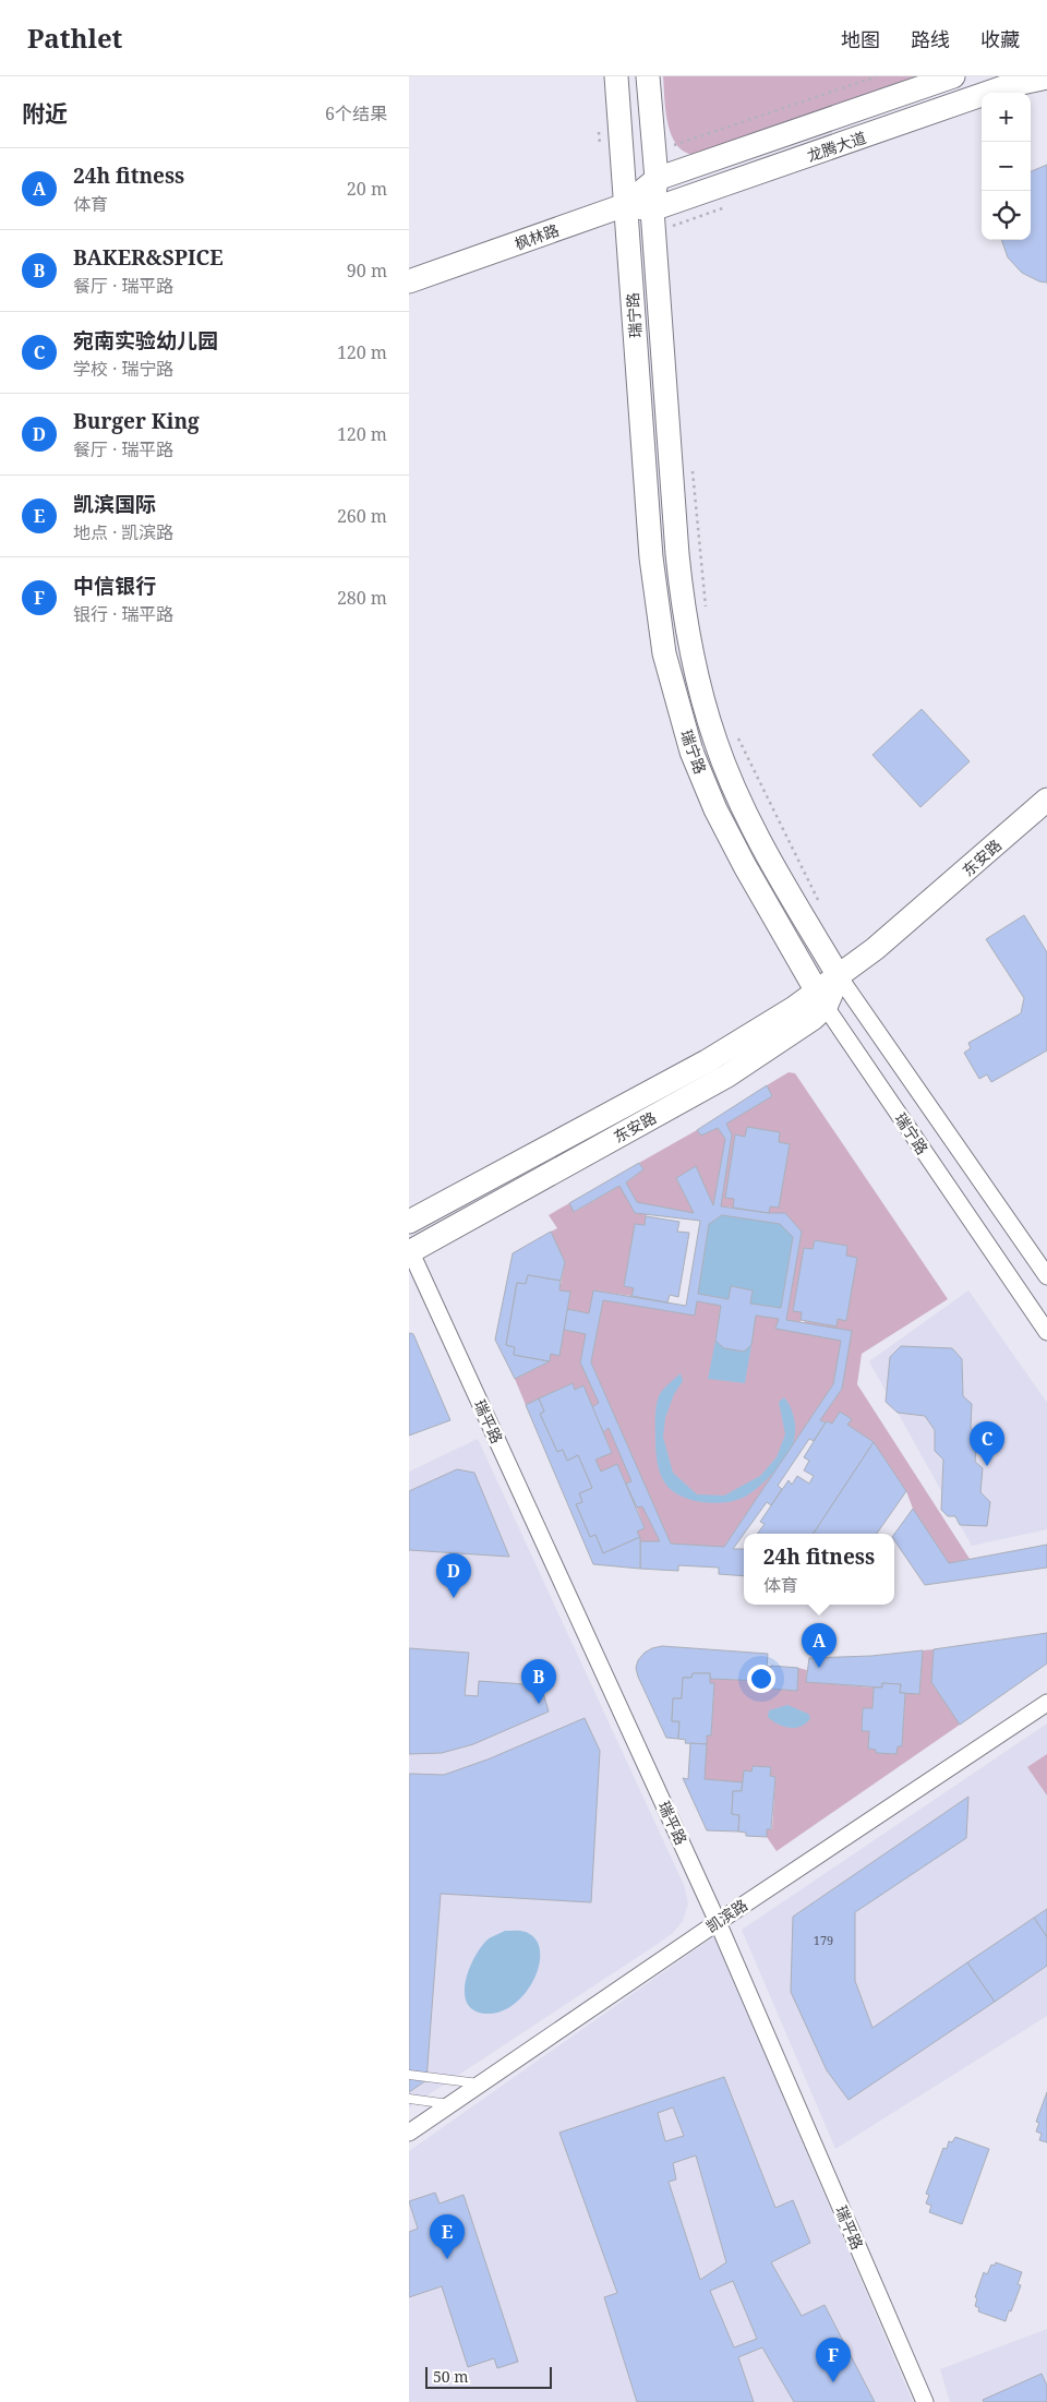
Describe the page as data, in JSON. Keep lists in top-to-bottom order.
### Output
{
  "streets": {
    "street": [
      "龙腾大道",
      "枫林路",
      "瑞宁路",
      "东安路",
      "瑞平路",
      "凯滨路"
    ]
  },
  "crossings": [
    ["龙腾大道", "枫林路"],
    ["龙腾大道", "瑞宁路"],
    ["枫林路", "瑞宁路"],
    ["瑞宁路", "东安路"],
    ["东安路", "瑞平路"],
    ["瑞平路", "凯滨路"]
  ],
  "house_numbers": ["179"],
  "scale_bar": "50 m",
  "page": {
    "header": "Pathlet",
    "nav": ["地图", "路线", "收藏"],
    "heading": ["附近", "6个结果"],
    "map_buttons": ["+", "−"],
    "list": [
      {
        "mark": "A",
        "name": "24h fitness",
        "note": "体育",
        "value": "20 m"
      },
      {
        "mark": "B",
        "name": "BAKER&SPICE",
        "note": "餐厅 · 瑞平路",
        "value": "90 m"
      },
      {
        "mark": "C",
        "name": "宛南实验幼儿园",
        "note": "学校 · 瑞宁路",
        "value": "120 m"
      },
      {
        "mark": "D",
        "name": "Burger King",
        "note": "餐厅 · 瑞平路",
        "value": "120 m"
      },
      {
        "mark": "E",
        "name": "凯滨国际",
        "note": "地点 · 凯滨路",
        "value": "260 m"
      },
      {
        "mark": "F",
        "name": "中信银行",
        "note": "银行 · 瑞平路",
        "value": "280 m"
      }
    ],
    "pins": [
      "C",
      "D",
      "A",
      "B",
      "E",
      "F"
    ],
    "popup": ["24h fitness", "体育"],
    "scale": "50 m"
  }
}
